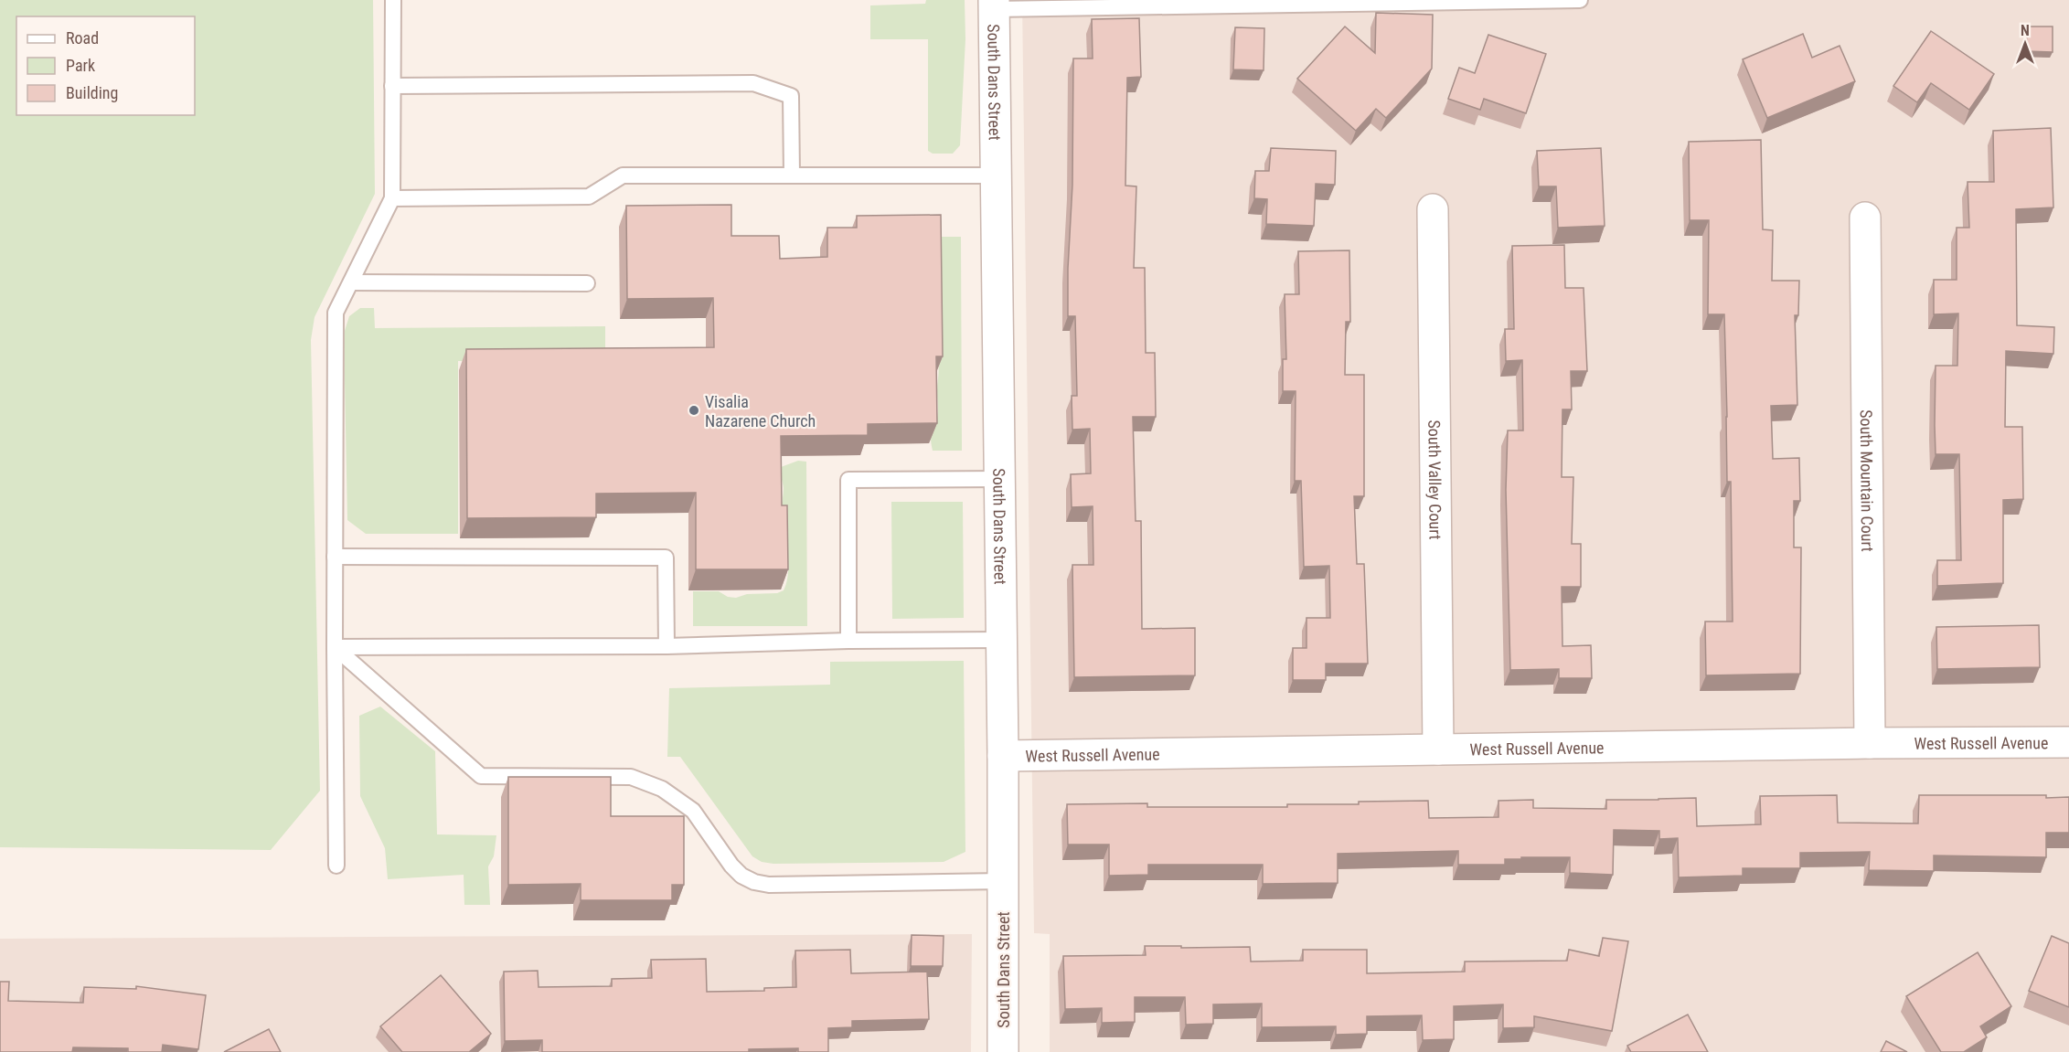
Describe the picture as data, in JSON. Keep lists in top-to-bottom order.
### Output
{
  "streets": {
    "street": [
      "South Dans Street",
      "South Valley Court",
      "South Mountain Court",
      "West Russell Avenue"
    ]
  },
  "crossings": [
    ["South Dans Street", "West Russell Avenue"],
    ["South Valley Court", "West Russell Avenue"],
    ["South Mountain Court", "West Russell Avenue"]
  ],
  "places": ["Visalia Nazarene Church"],
  "legend": ["Road", "Park", "Building"],
  "north": "top"
}
